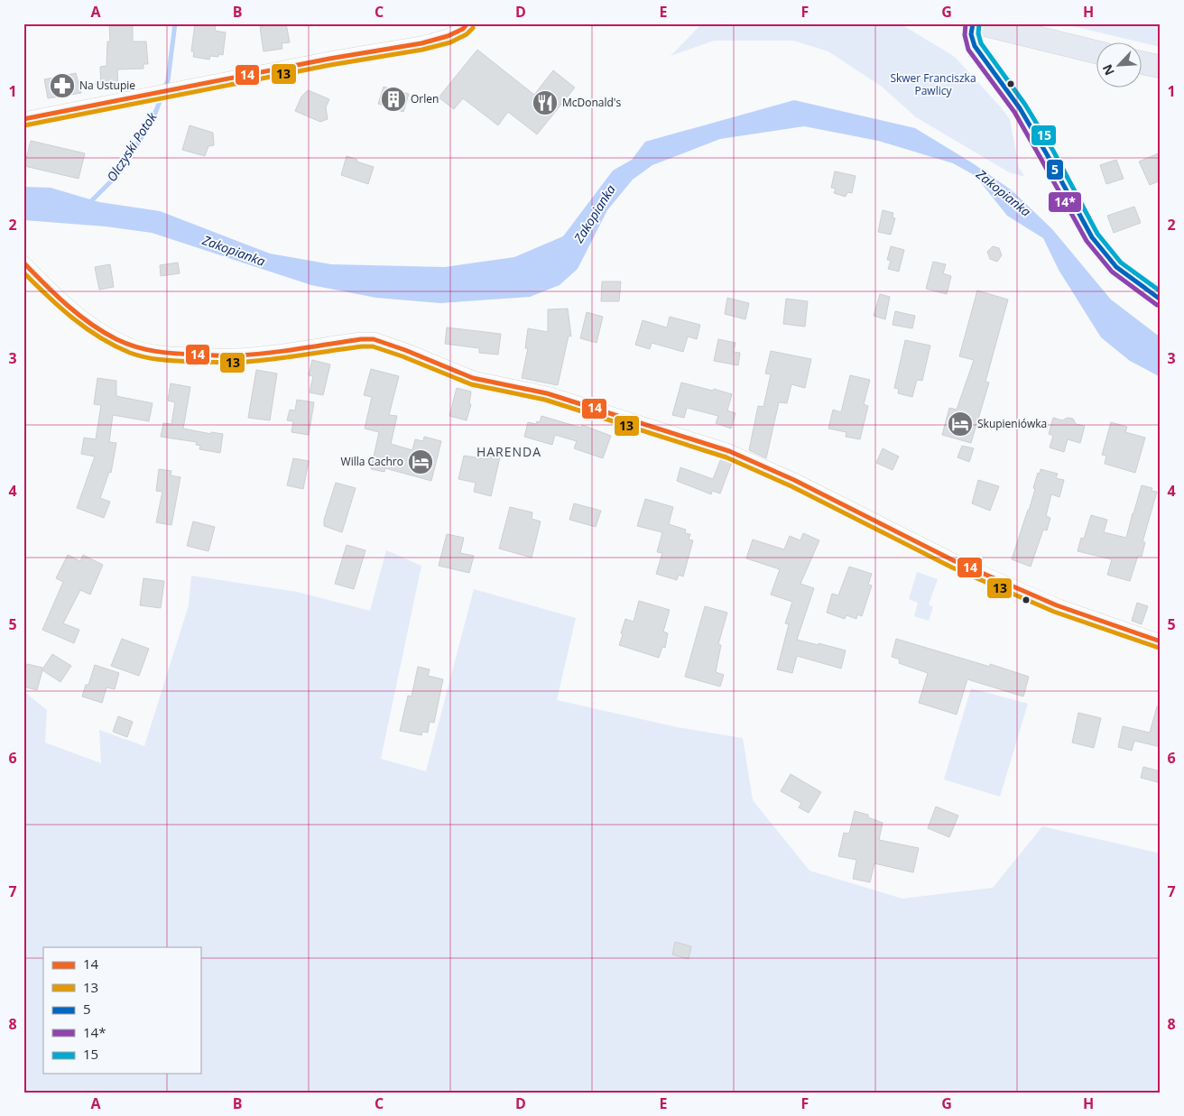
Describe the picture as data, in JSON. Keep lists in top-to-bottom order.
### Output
{
  "districts": ["HARENDA"],
  "water": ["Olczyski Potok", "Zakopianka"],
  "parks": ["Skwer Franciszka Pawlicy"],
  "places": {
    "pharmacy": ["Na Ustupie"],
    "building": ["Orlen"],
    "restaurant": ["McDonald's"],
    "hotel": ["Skupieniówka", "Willa Cachro"]
  },
  "lines": [
    "transit line 14",
    "transit line 5",
    "transit line 14*",
    "transit line 15",
    "transit line 13"
  ],
  "legend": [
    "14",
    "13",
    "5",
    "14*",
    "15"
  ],
  "north": "bottom left",
  "grid": {
    "columns": [
      "A",
      "B",
      "C",
      "D",
      "E",
      "F",
      "G",
      "H"
    ],
    "rows": [
      "1",
      "2",
      "3",
      "4",
      "5",
      "6",
      "7",
      "8"
    ]
  }
}
